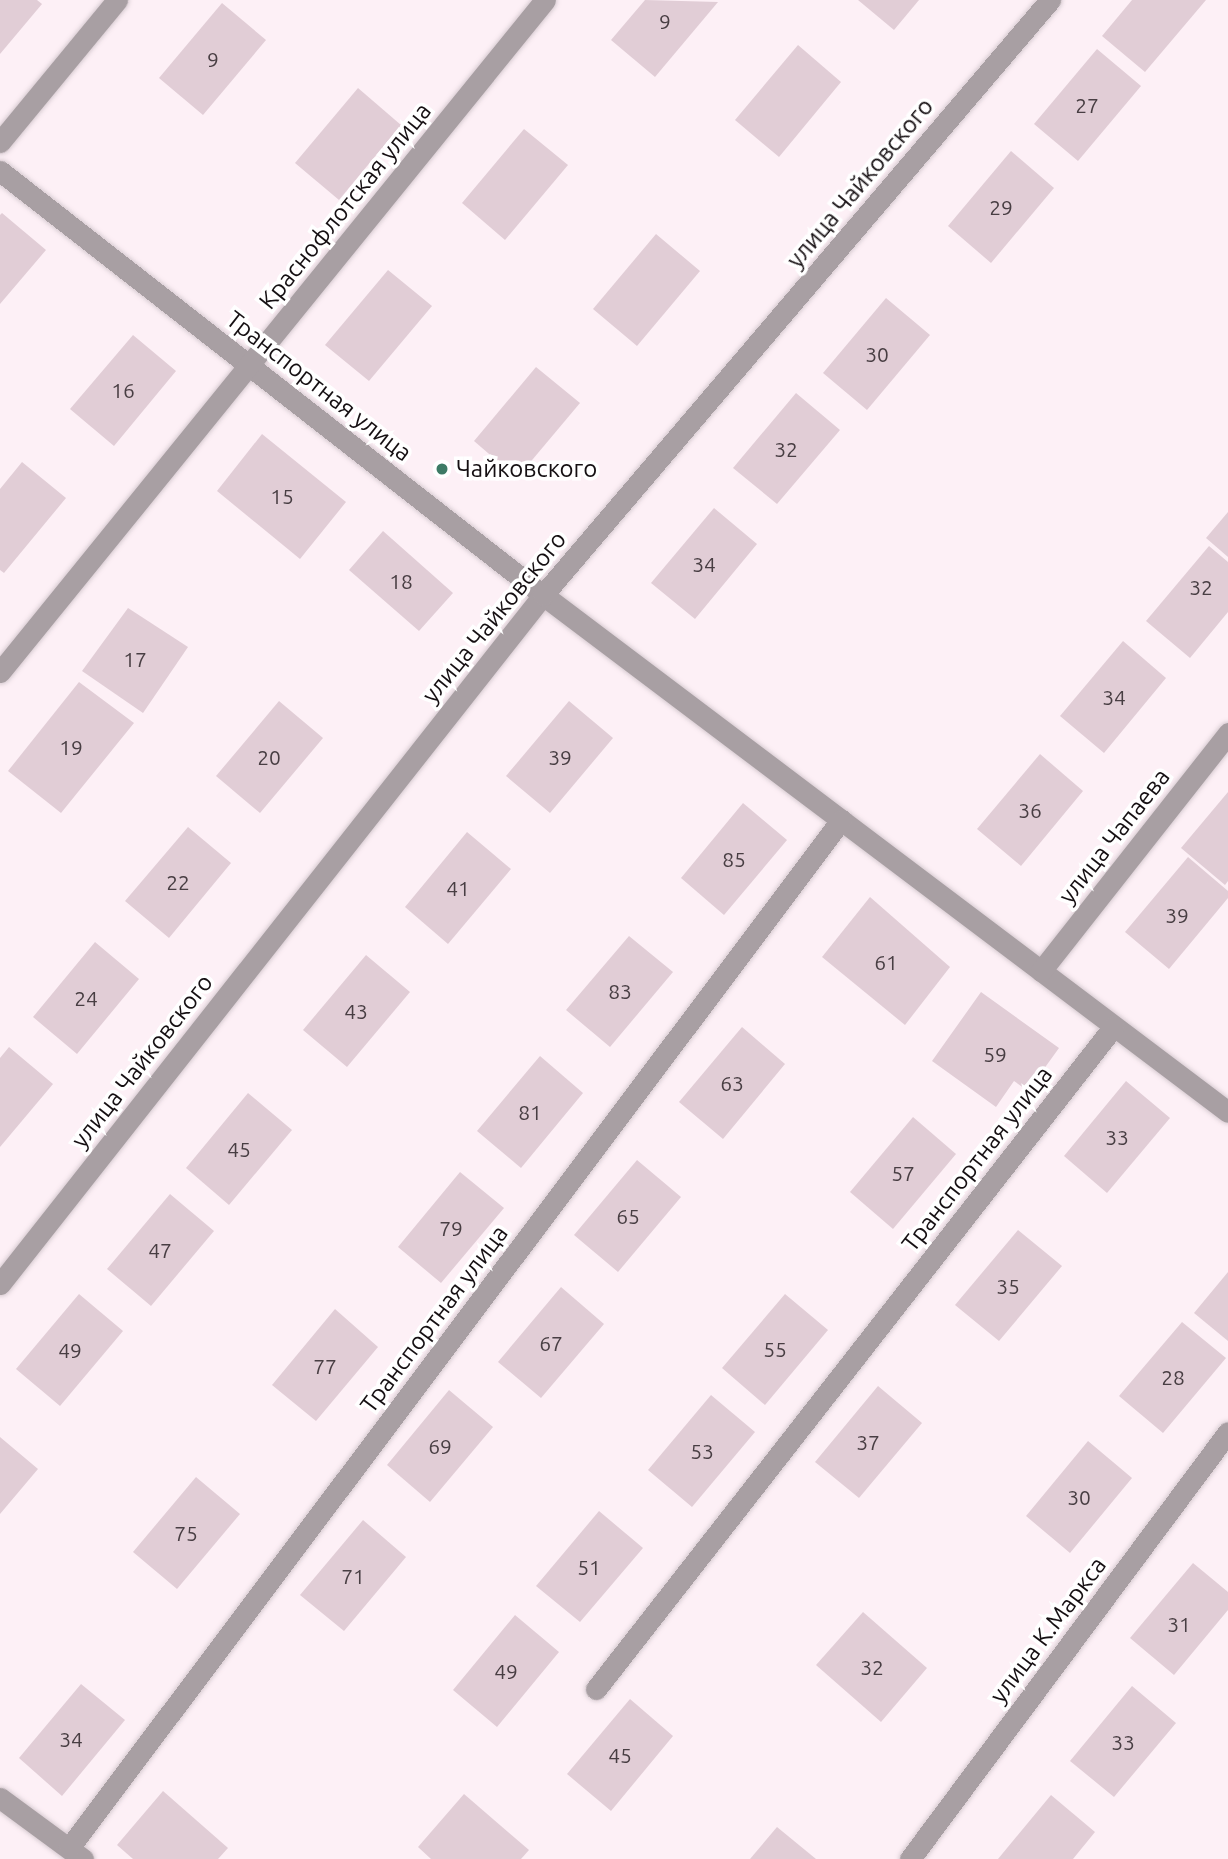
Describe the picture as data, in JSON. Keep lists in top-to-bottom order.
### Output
{
  "streets": {
    "street": [
      "улица Чайковского",
      "Краснофлотская улица",
      "Транспортная улица",
      "улица Чапаева",
      "улица К.Маркса"
    ]
  },
  "crossings": [
    ["улица Чайковского", "Транспортная улица"],
    ["Краснофлотская улица", "Транспортная улица"],
    ["Транспортная улица", "улица Чапаева"]
  ],
  "places": ["Чайковского"],
  "house_numbers": [
    "9",
    "9",
    "27",
    "29",
    "30",
    "16",
    "32",
    "15",
    "34",
    "18",
    "32",
    "17",
    "34",
    "19",
    "20",
    "39",
    "36",
    "85",
    "22",
    "41",
    "39",
    "61",
    "83",
    "24",
    "43",
    "59",
    "63",
    "81",
    "33",
    "45",
    "57",
    "65",
    "79",
    "47",
    "35",
    "67",
    "55",
    "49",
    "77",
    "28",
    "37",
    "69",
    "53",
    "30",
    "75",
    "51",
    "71",
    "31",
    "32",
    "49",
    "34",
    "33",
    "45"
  ]
}
